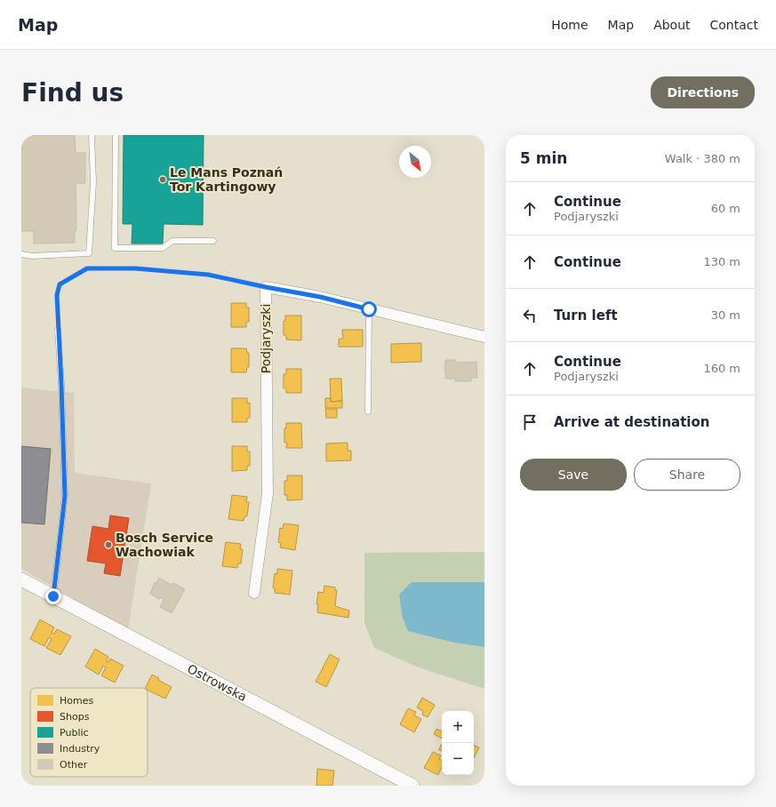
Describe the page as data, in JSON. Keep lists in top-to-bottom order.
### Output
{
  "streets": {
    "street": ["Podjaryszki", "Ostrowska"]
  },
  "places": ["Le Mans Poznań Tor Kartingowy", "Bosch Service Wachowiak"],
  "legend": [
    "Homes",
    "Shops",
    "Public",
    "Industry",
    "Other"
  ],
  "north": "bottom right",
  "page": {
    "header": "Map",
    "nav": [
      "Home",
      "Map",
      "About",
      "Contact"
    ],
    "buttons": [
      "Directions",
      ["Save", "Share"]
    ],
    "title": "Find us",
    "heading": ["5 min", "Walk · 380 m"],
    "list": [
      ["Continue", "Podjaryszki", "60 m"],
      ["Continue", "130 m"],
      ["Turn left", "30 m"],
      ["Continue", "Podjaryszki", "160 m"],
      "Arrive at destination"
    ],
    "map_buttons": ["+", "−"]
  }
}
